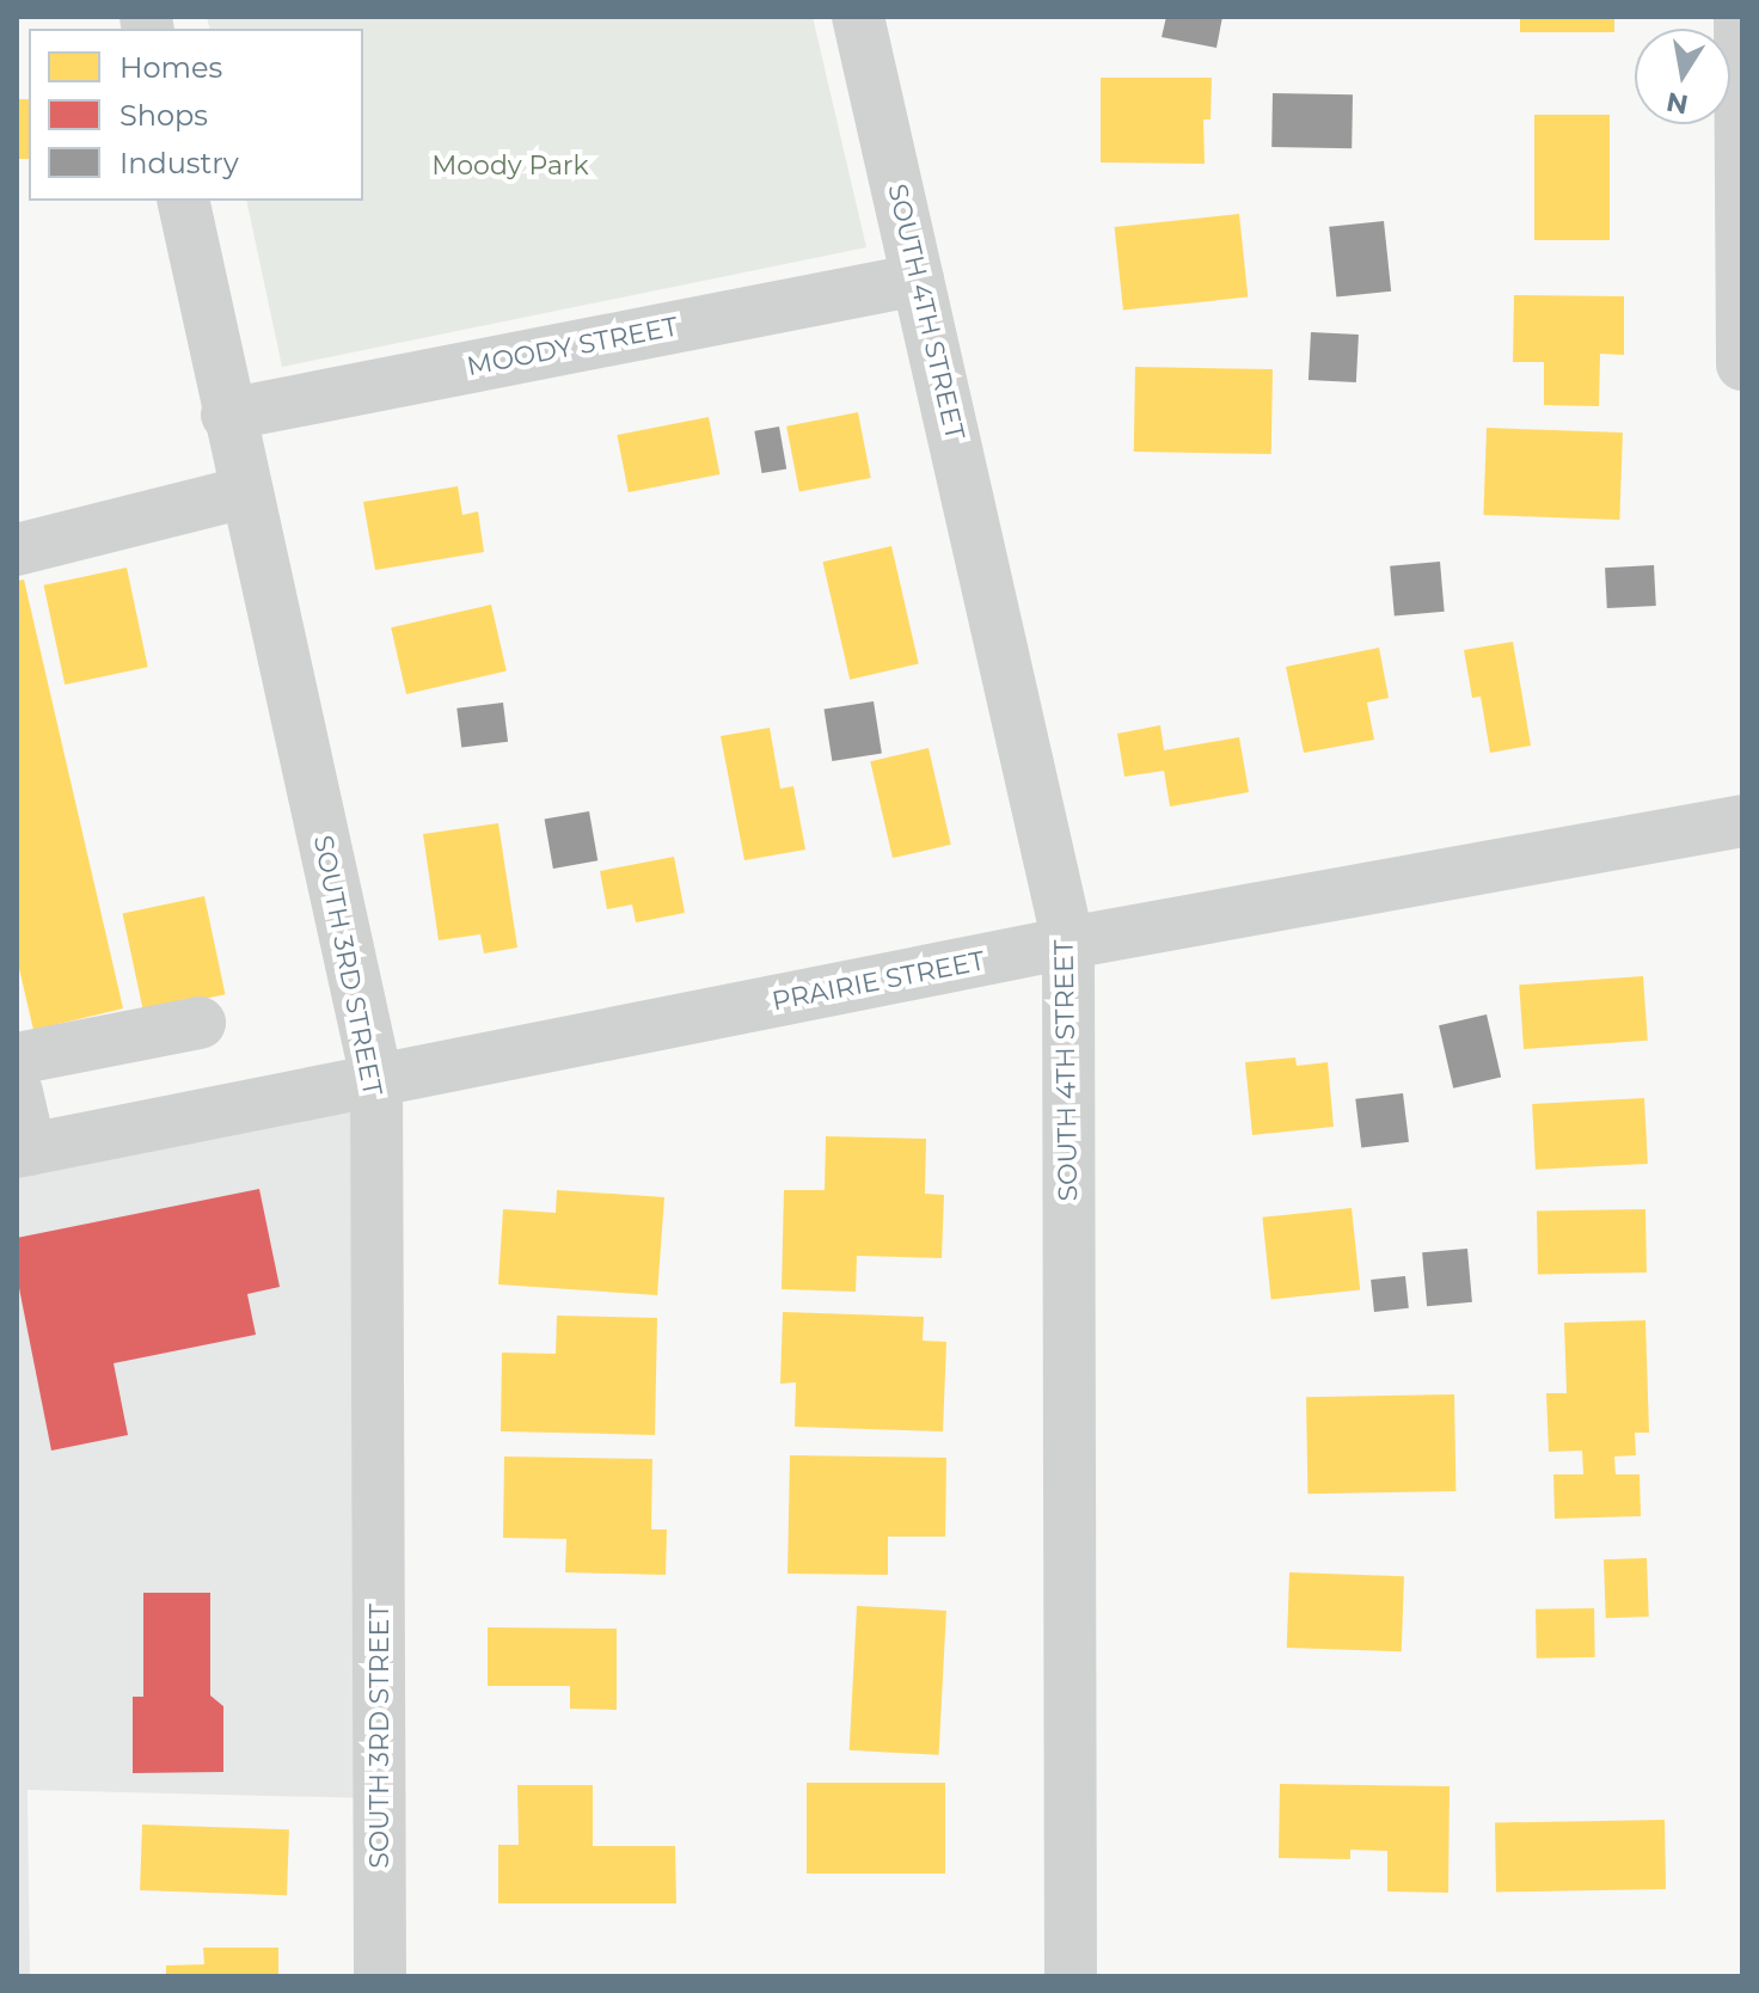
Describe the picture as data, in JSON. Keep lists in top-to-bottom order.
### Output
{
  "streets": {
    "street": [
      "SOUTH 4TH STREET",
      "MOODY STREET",
      "SOUTH 3RD STREET",
      "PRAIRIE STREET"
    ]
  },
  "crossings": [
    ["SOUTH 4TH STREET", "MOODY STREET"],
    ["SOUTH 4TH STREET", "PRAIRIE STREET"],
    ["MOODY STREET", "SOUTH 3RD STREET"],
    ["SOUTH 3RD STREET", "PRAIRIE STREET"]
  ],
  "parks": ["Moody Park"],
  "legend": ["Homes", "Shops", "Industry"],
  "north": "bottom"
}
